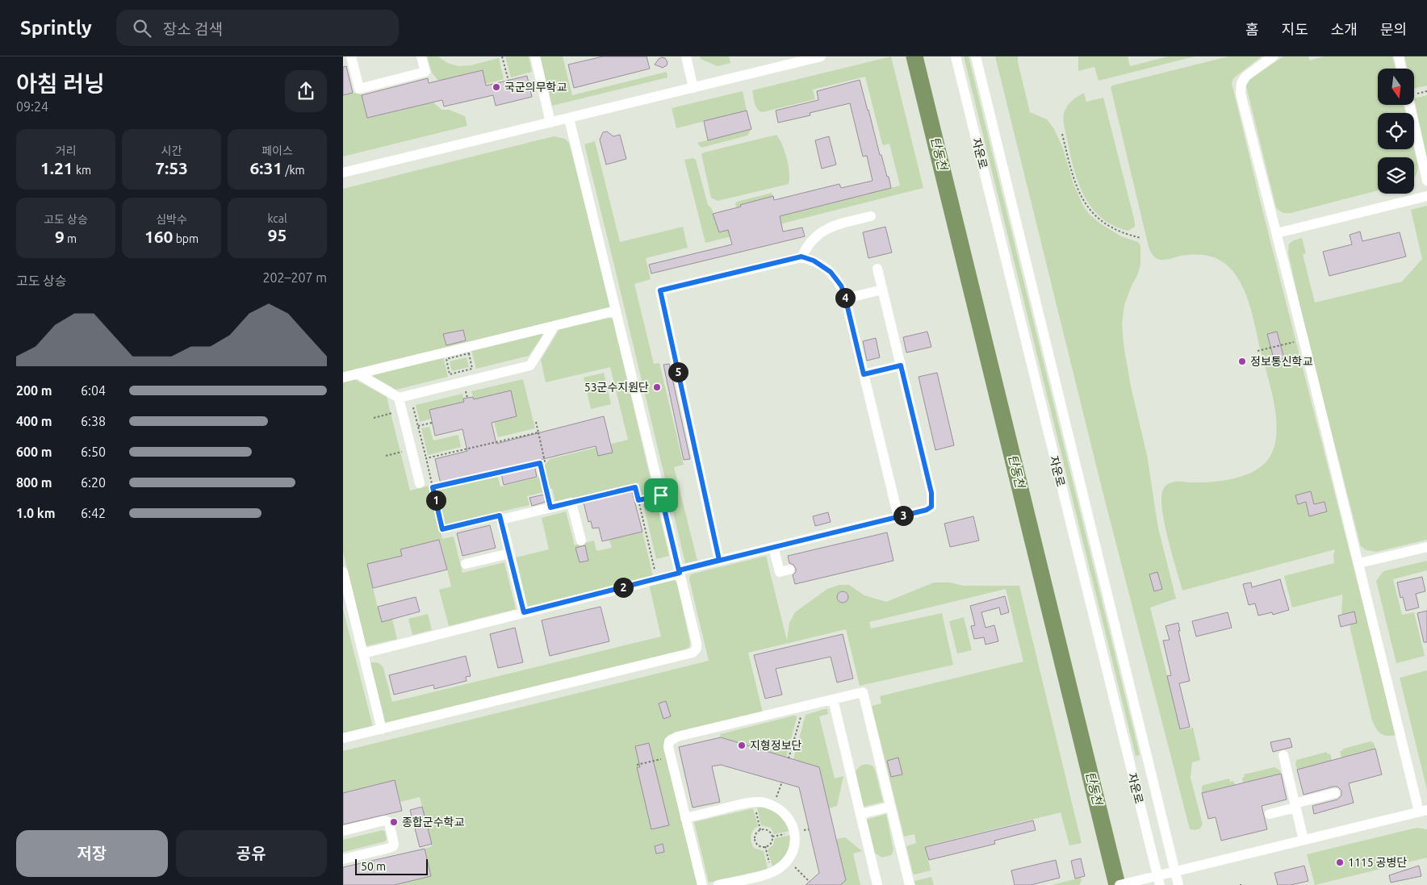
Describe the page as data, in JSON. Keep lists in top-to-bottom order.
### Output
{
  "streets": {
    "street": ["자운로"]
  },
  "water": ["탄동천"],
  "places": [
    "국군의무학교",
    "정보통신학교",
    "53군수지원단",
    "지형정보단",
    "종합군수학교",
    "1115 공병단"
  ],
  "scale_bar": "50 m",
  "north": "bottom",
  "page": {
    "header": "Sprintly",
    "search": "장소 검색",
    "nav": [
      "홈",
      "지도",
      "소개",
      "문의"
    ],
    "heading": ["아침 러닝", "09:24"],
    "stats": [
      ["거리", "1.21 km"],
      ["시간", "7:53"],
      ["페이스", "6:31 /km"],
      ["고도 상승", "9 m"],
      ["심박수", "160 bpm"],
      ["kcal", "95"]
    ],
    "chart": ["고도 상승", "202–207 m"],
    "pins": [
      "4",
      "5",
      "1",
      "3",
      "2"
    ],
    "list": [
      {
        "name": "200 m",
        "note": "6:04"
      },
      {
        "name": "400 m",
        "note": "6:38"
      },
      {
        "name": "600 m",
        "note": "6:50"
      },
      {
        "name": "800 m",
        "note": "6:20"
      },
      {
        "name": "1.0 km",
        "note": "6:42"
      }
    ],
    "buttons": ["저장", "공유"],
    "scale": "50 m"
  }
}
